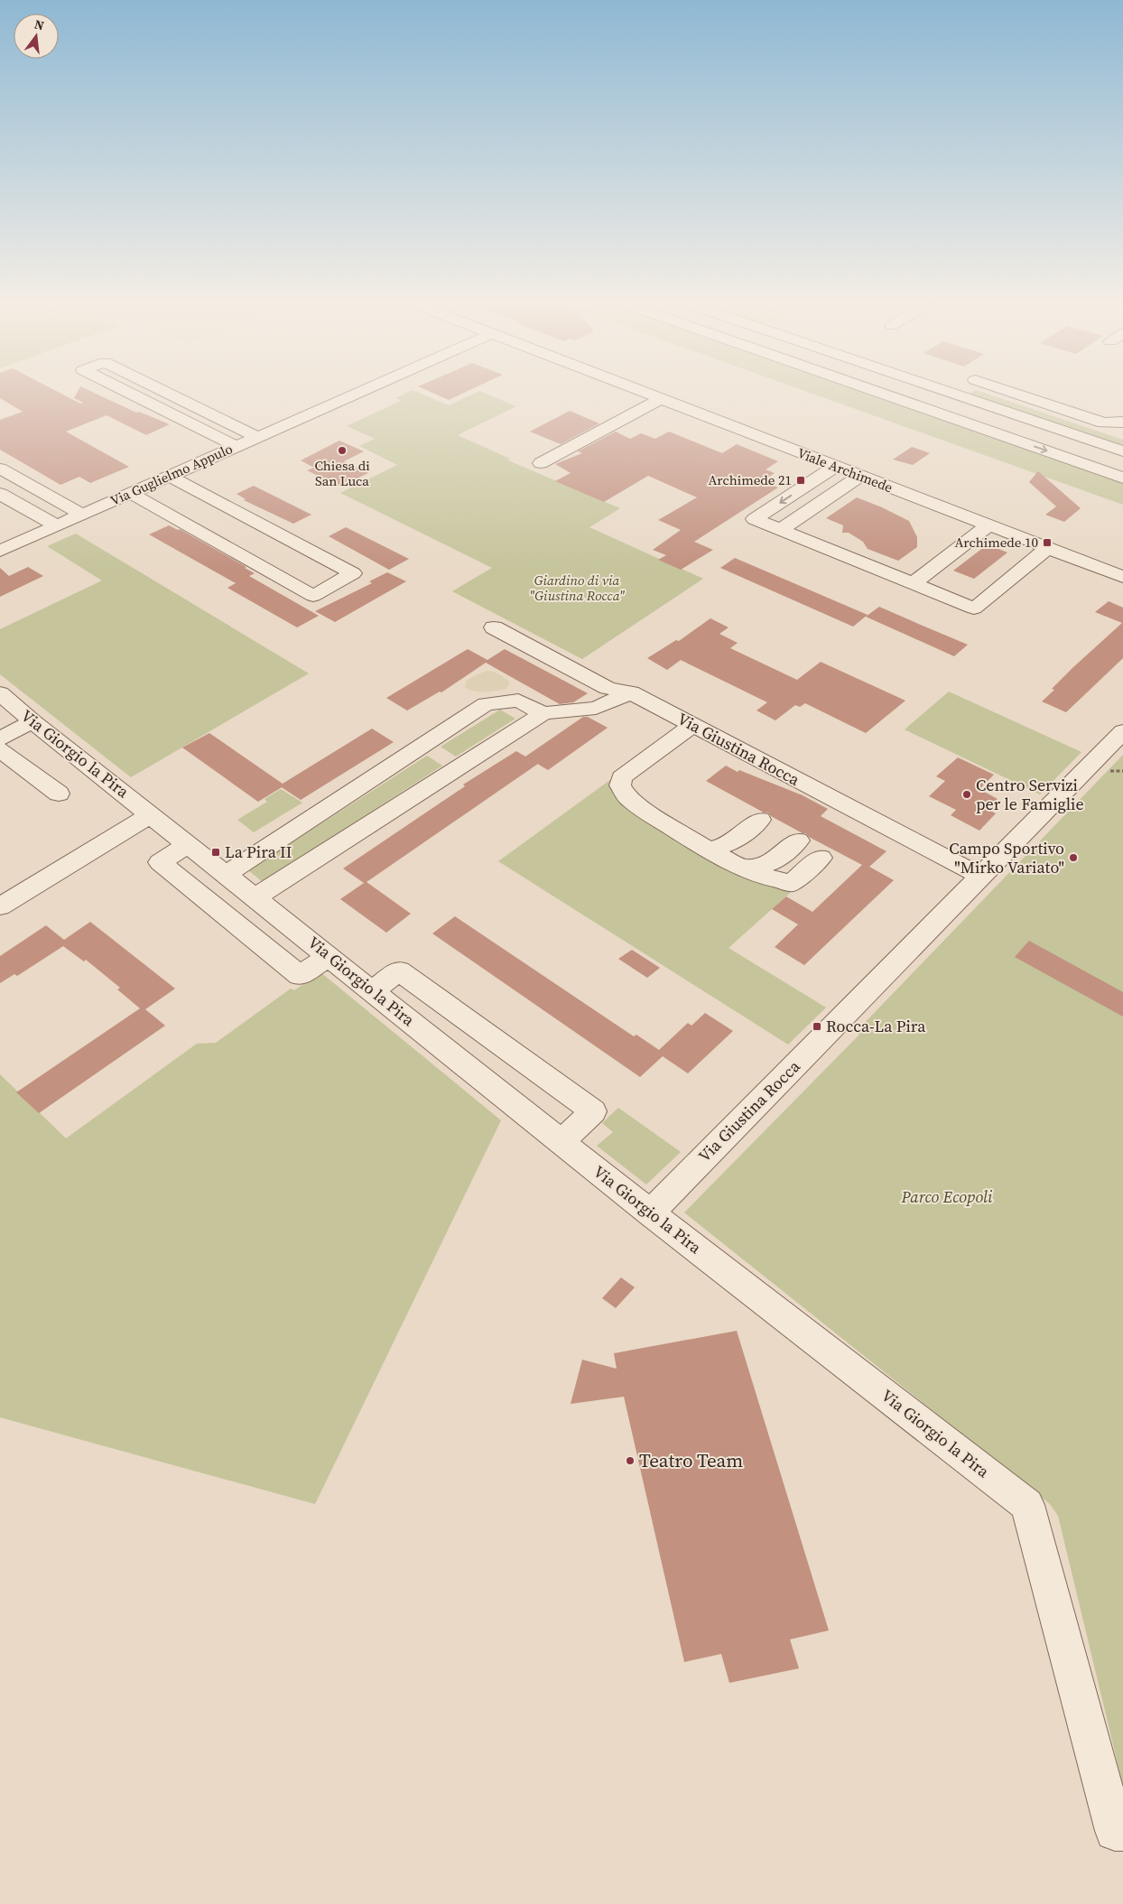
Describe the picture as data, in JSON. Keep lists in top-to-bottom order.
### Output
{
  "streets": {
    "street": [
      "Viale Archimede",
      "Via Guglielmo Appulo",
      "Via Giustina Rocca",
      "Via Giorgio la Pira"
    ]
  },
  "crossings": [
    ["Via Giustina Rocca", "Via Giorgio la Pira"]
  ],
  "parks": ["Giardino di via \"Giustina Rocca\"", "Parco Ecopoli"],
  "places": {
    "other": [
      "Chiesa di San Luca",
      "Centro Servizi per le Famiglie",
      "Campo Sportivo \"Mirko Variato\"",
      "Teatro Team"
    ],
    "transit": [
      "Archimede 21",
      "Archimede 10",
      "La Pira II",
      "Rocca-La Pira"
    ]
  },
  "north": "top"
}
